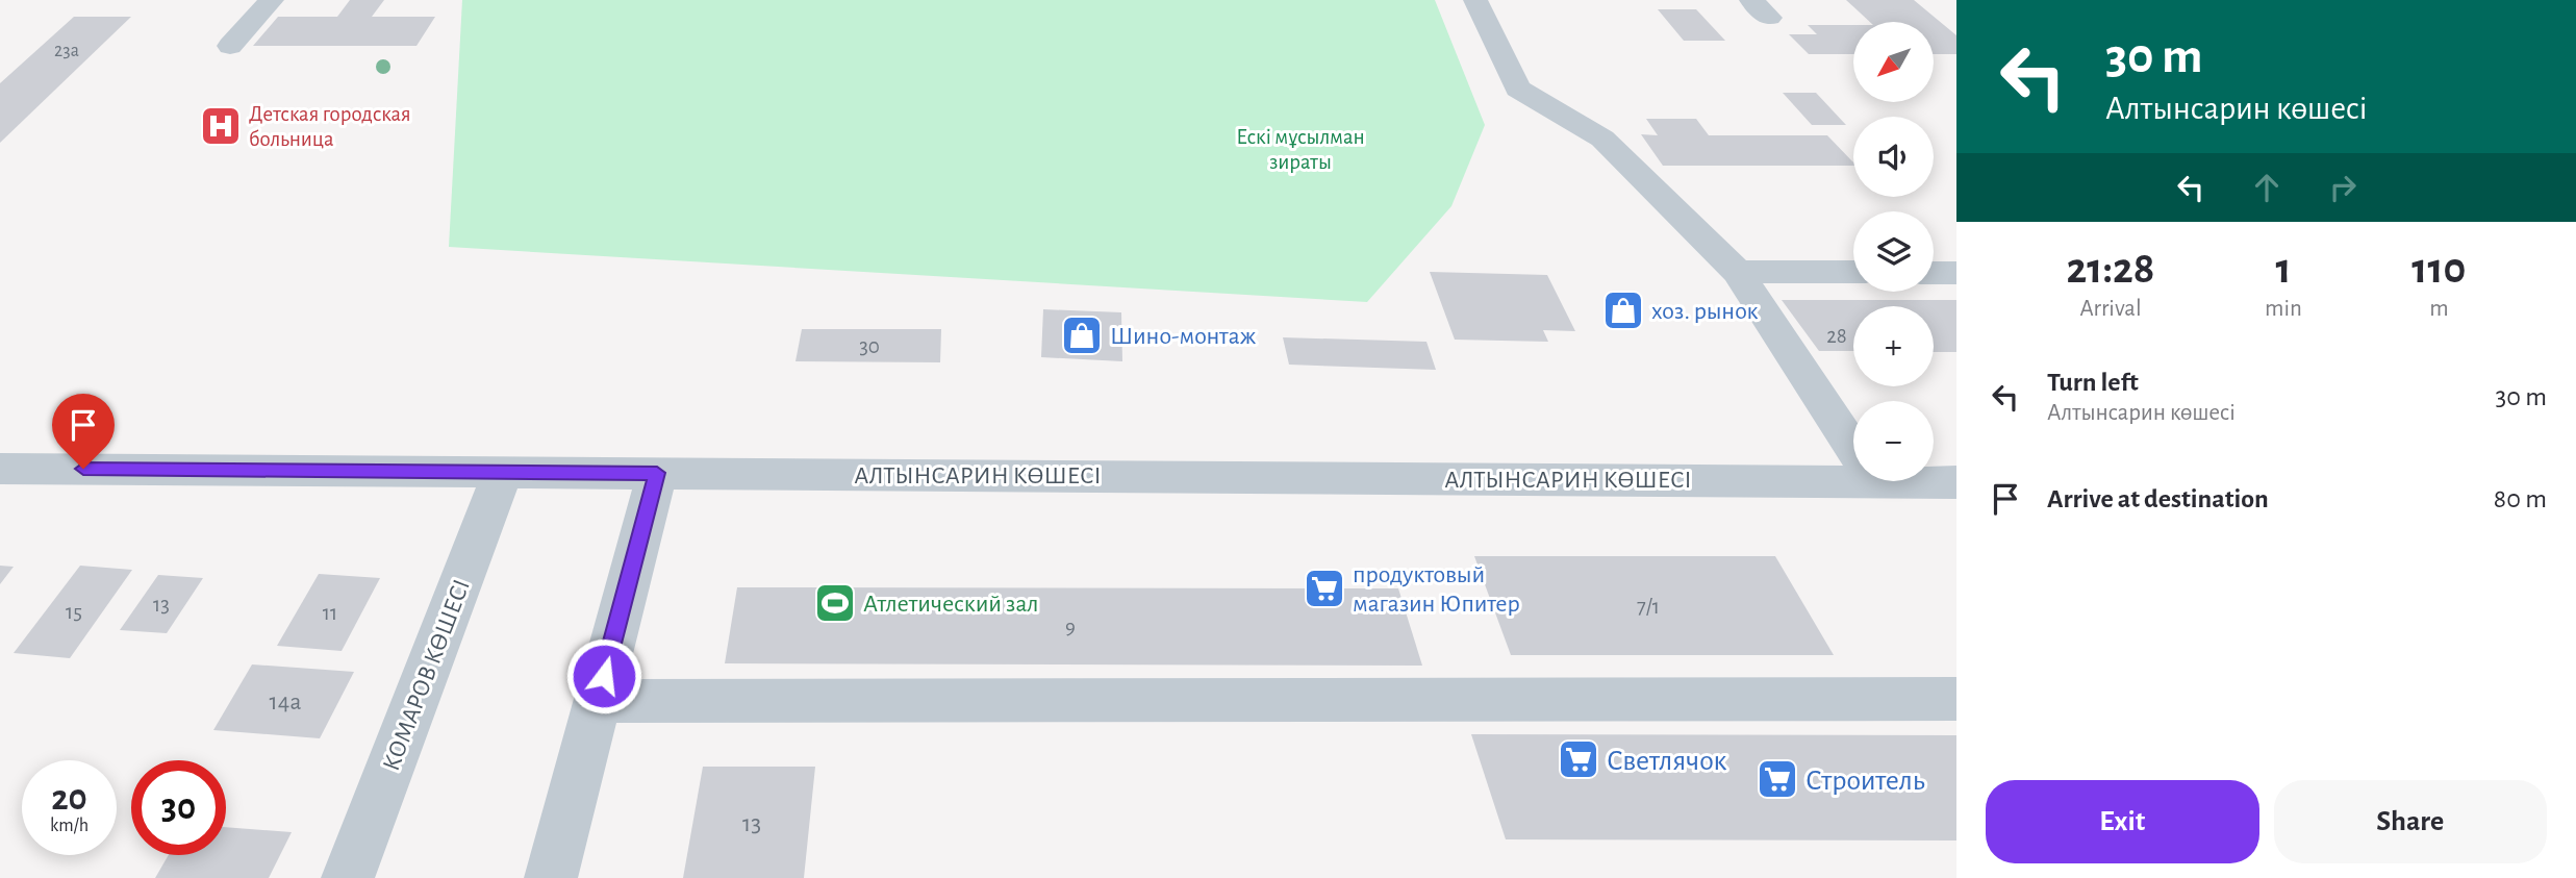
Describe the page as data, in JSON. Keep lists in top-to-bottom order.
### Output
{
  "streets": {
    "street": ["АЛТЫНСАРИН КӨШЕСІ", "КОМАРОВ КӨШЕСІ"]
  },
  "crossings": [
    ["АЛТЫНСАРИН КӨШЕСІ", "КОМАРОВ КӨШЕСІ"]
  ],
  "parks": ["Ескі мұсылман зираты"],
  "places": {
    "hospital": ["Детская городская больница"],
    "shop": ["хоз. рынок", "Шино-монтаж"],
    "supermarket": ["продуктовый магазин Юпитер", "Светлячок", "Строитель"],
    "sports": ["Атлетический зал"]
  },
  "house_numbers": [
    "23а",
    "28",
    "30",
    "13",
    "7/1",
    "15",
    "11",
    "9",
    "14а",
    "13"
  ],
  "north": "bottom left",
  "page": {
    "turn": ["30 m", "Алтынсарин көшесі"],
    "map_buttons": ["+", "−"],
    "eta": [
      "21:28",
      "Arrival",
      "1",
      "min",
      "110",
      "m"
    ],
    "list": [
      {
        "name": "Turn left",
        "note": "Алтынсарин көшесі",
        "value": "30 m"
      },
      {
        "name": "Arrive at destination",
        "value": "80 m"
      }
    ],
    "speed": "20 km/h",
    "limit": "30",
    "buttons": ["Exit", "Share"]
  }
}
